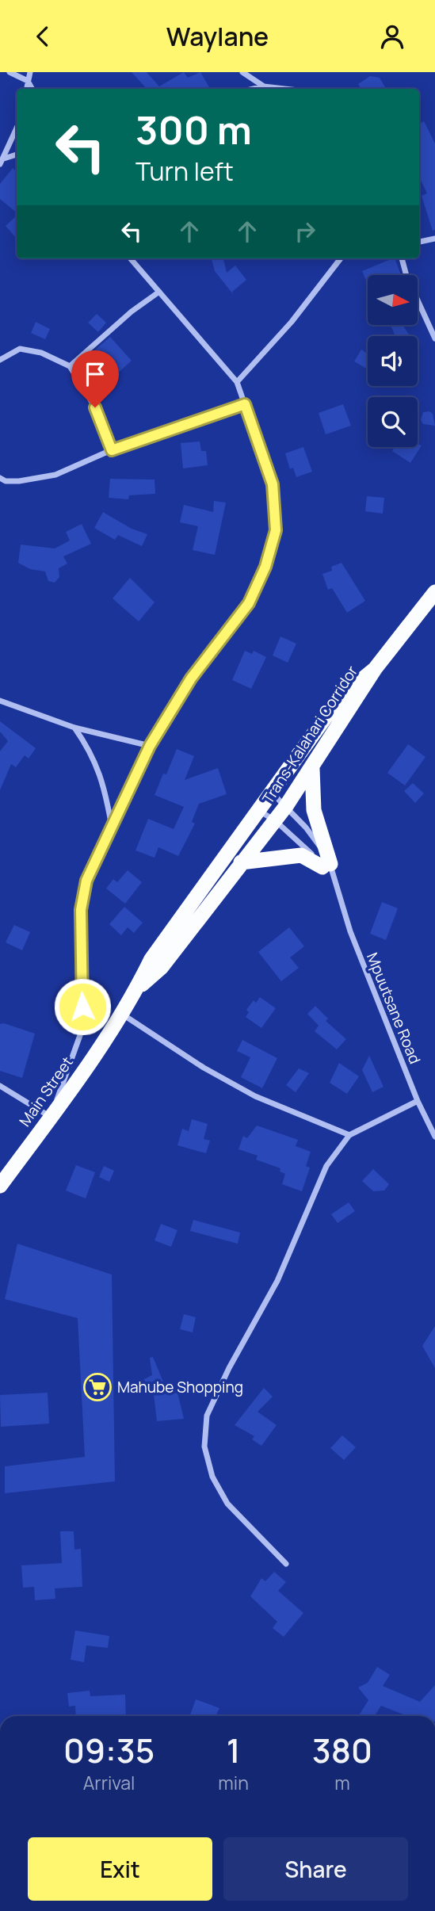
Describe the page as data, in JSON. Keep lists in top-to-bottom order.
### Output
{
  "streets": {
    "highway": ["Trans-Kalahari Corridor", "Main Street"],
    "street": ["Mpuutsane Road"]
  },
  "crossings": [
    ["Trans-Kalahari Corridor", "Mpuutsane Road"],
    ["Trans-Kalahari Corridor", "Main Street"],
    ["Mpuutsane Road", "Main Street"]
  ],
  "places": {
    "supermarket": ["Mahube Shopping"]
  },
  "north": "right",
  "page": {
    "header": "Waylane",
    "turn": ["300 m", "Turn left"],
    "eta": [
      "09:35",
      "Arrival",
      "1",
      "min",
      "380",
      "m"
    ],
    "buttons": ["Exit", "Share"]
  }
}
